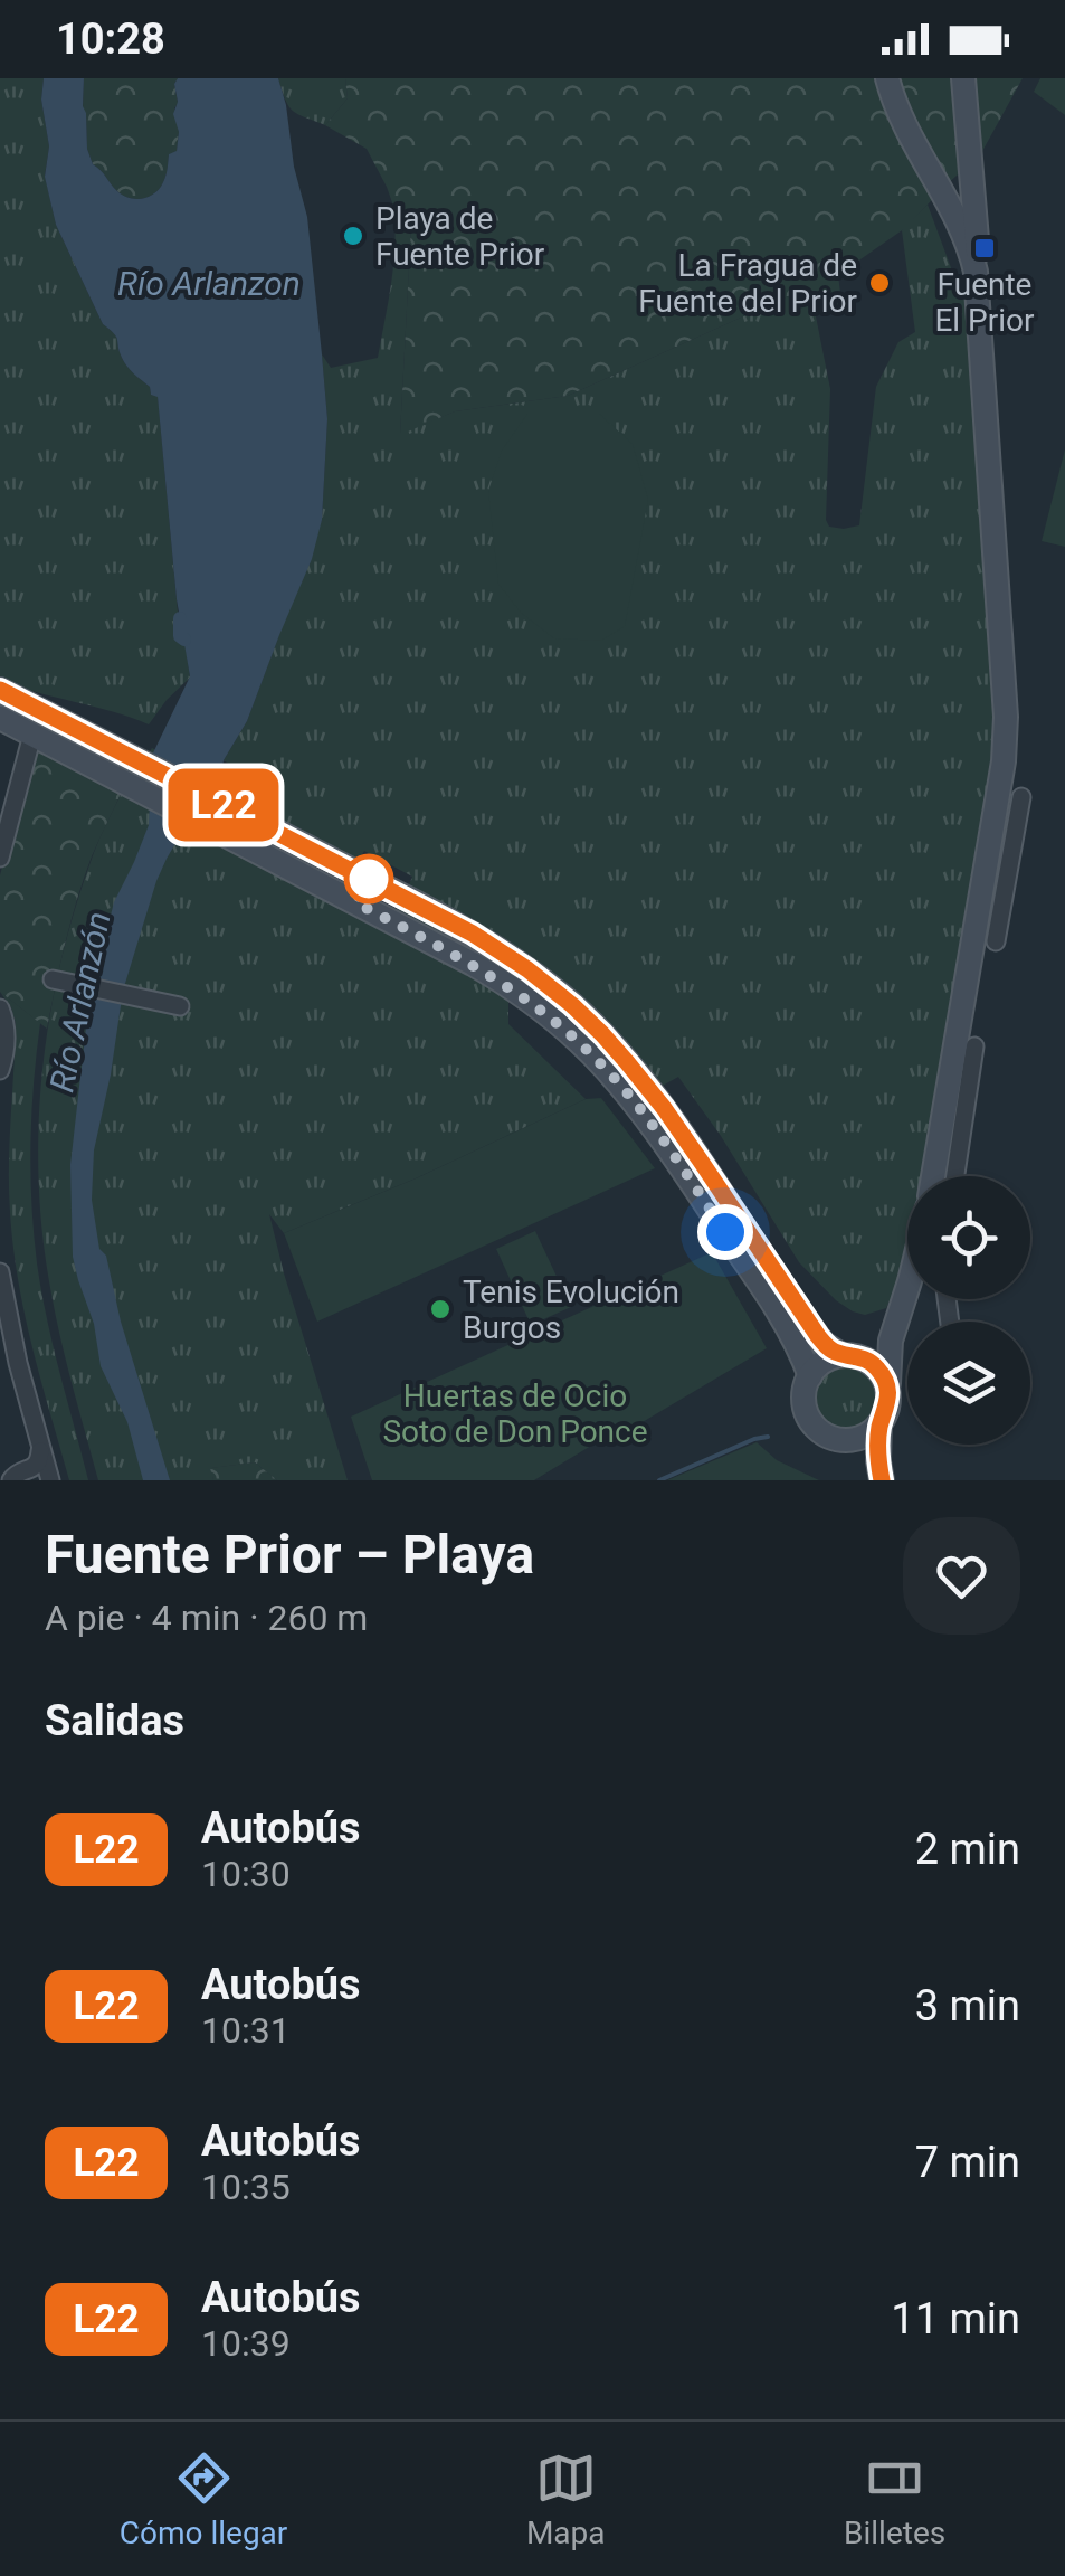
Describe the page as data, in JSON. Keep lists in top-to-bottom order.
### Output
{
  "water": ["Río Arlanzon", "Río Arlanzón"],
  "parks": ["Huertas de Ocio Soto de Don Ponce"],
  "places": {
    "other": ["Playa de Fuente Prior", "La Fragua de Fuente del Prior", "Tenis Evolución Burgos"],
    "transit": ["Fuente El Prior"]
  },
  "lines": ["bus line L22"],
  "page": {
    "status": "10:28",
    "on_map": "L22",
    "heading": [
      ["Fuente Prior – Playa", "A pie · 4 min · 260 m"],
      "Salidas"
    ],
    "list": [
      {
        "mark": "L22",
        "name": "Autobús",
        "note": "10:30",
        "value": "2 min"
      },
      {
        "mark": "L22",
        "name": "Autobús",
        "note": "10:31",
        "value": "3 min"
      },
      {
        "mark": "L22",
        "name": "Autobús",
        "note": "10:35",
        "value": "7 min"
      },
      {
        "mark": "L22",
        "name": "Autobús",
        "note": "10:39",
        "value": "11 min"
      }
    ],
    "tabs": ["Cómo llegar", "Mapa", "Billetes"]
  }
}
